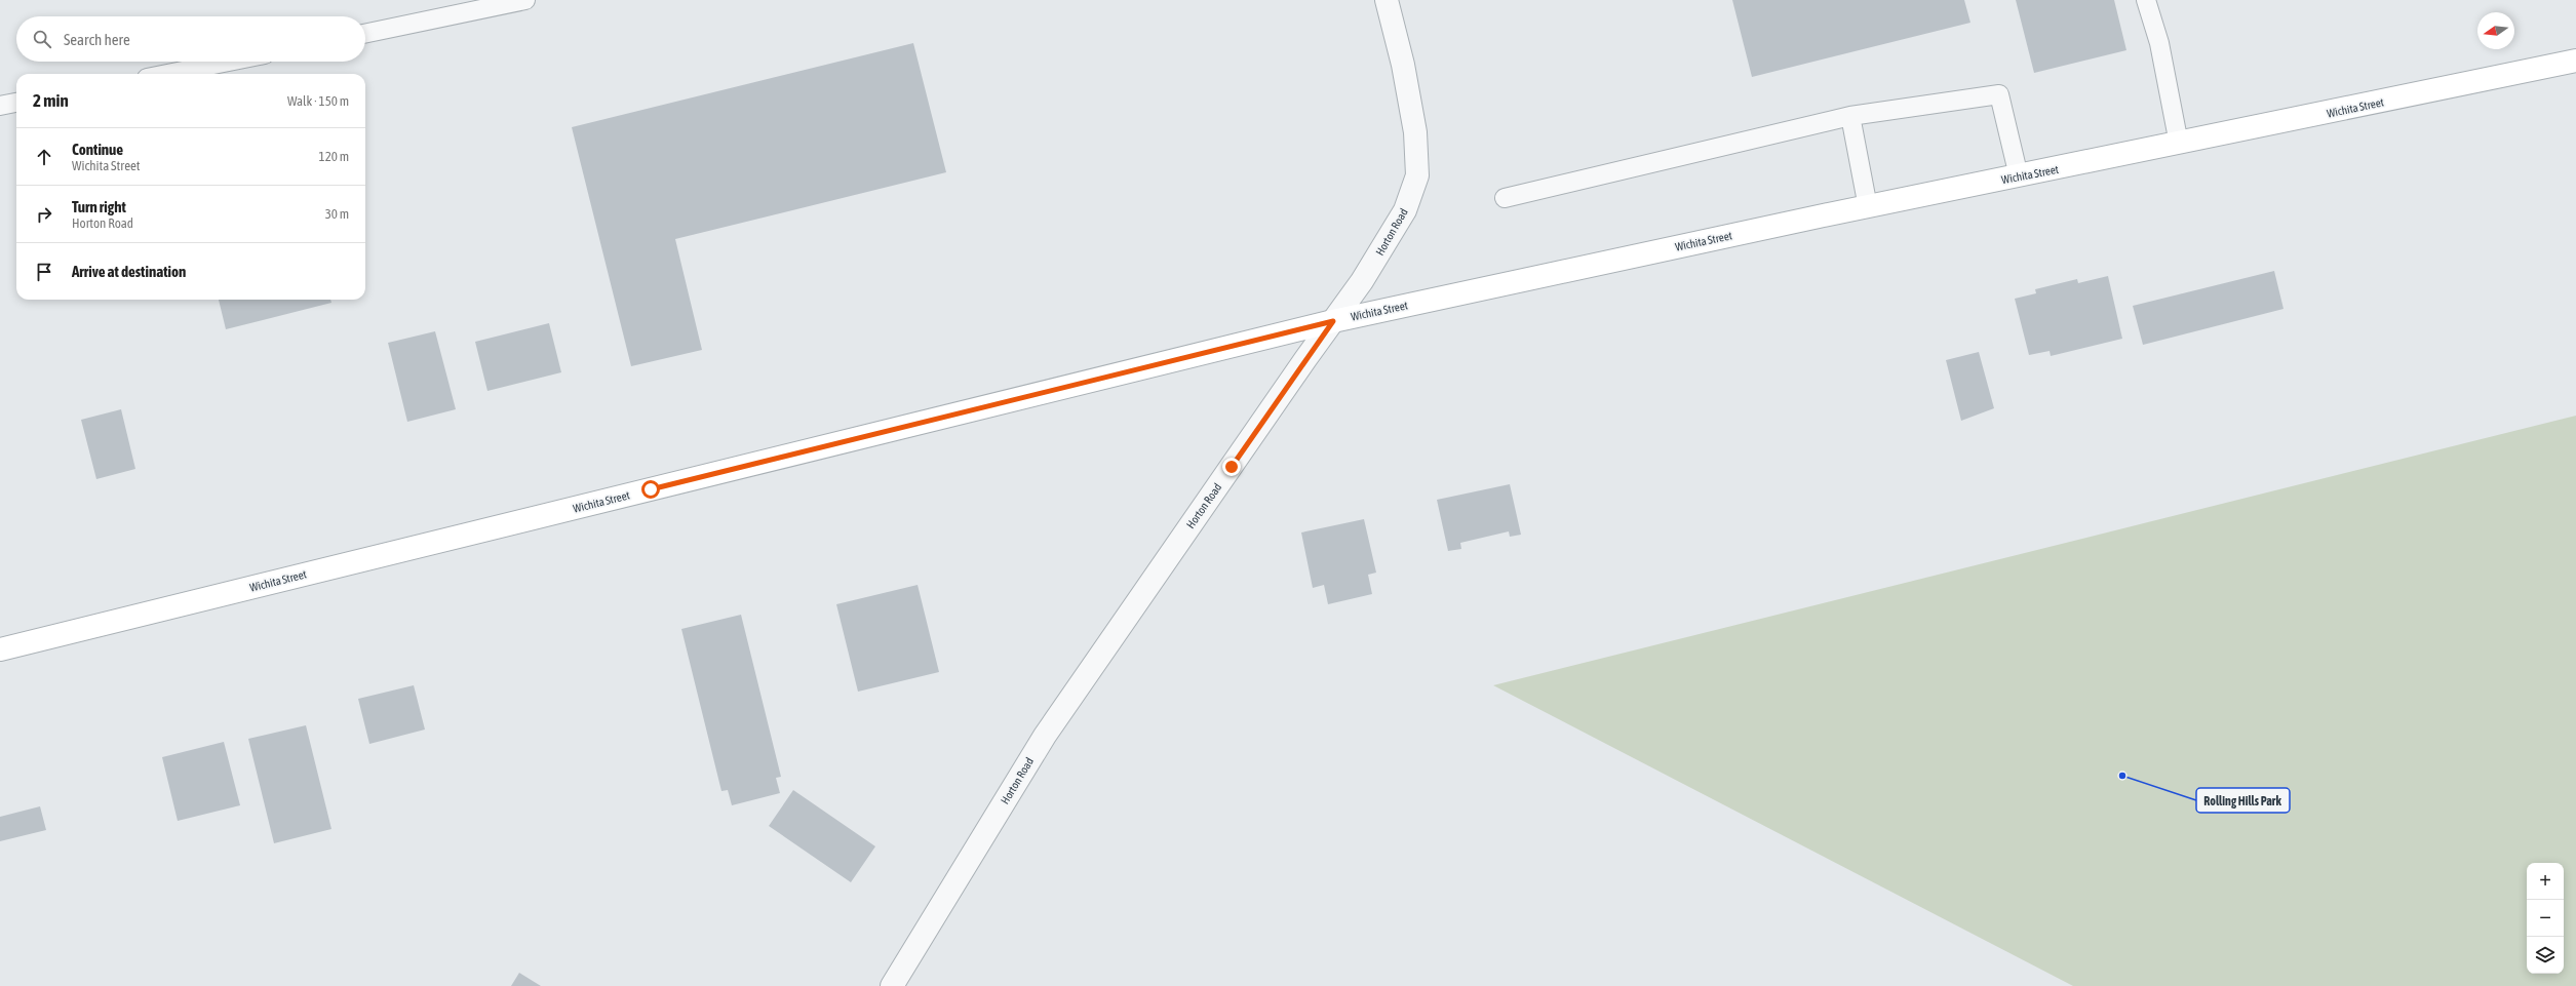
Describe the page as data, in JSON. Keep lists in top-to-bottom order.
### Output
{
  "streets": {
    "main road": ["Wichita Street"],
    "street": ["Horton Road"]
  },
  "crossings": [
    ["Wichita Street", "Horton Road"]
  ],
  "places": ["Rolling Hills Park"],
  "north": "left",
  "page": {
    "search": "Search here",
    "heading": ["2 min", "Walk · 150 m"],
    "list": [
      ["Continue", "Wichita Street", "120 m"],
      ["Turn right", "Horton Road", "30 m"],
      "Arrive at destination"
    ],
    "map_buttons": ["+", "−"]
  }
}
